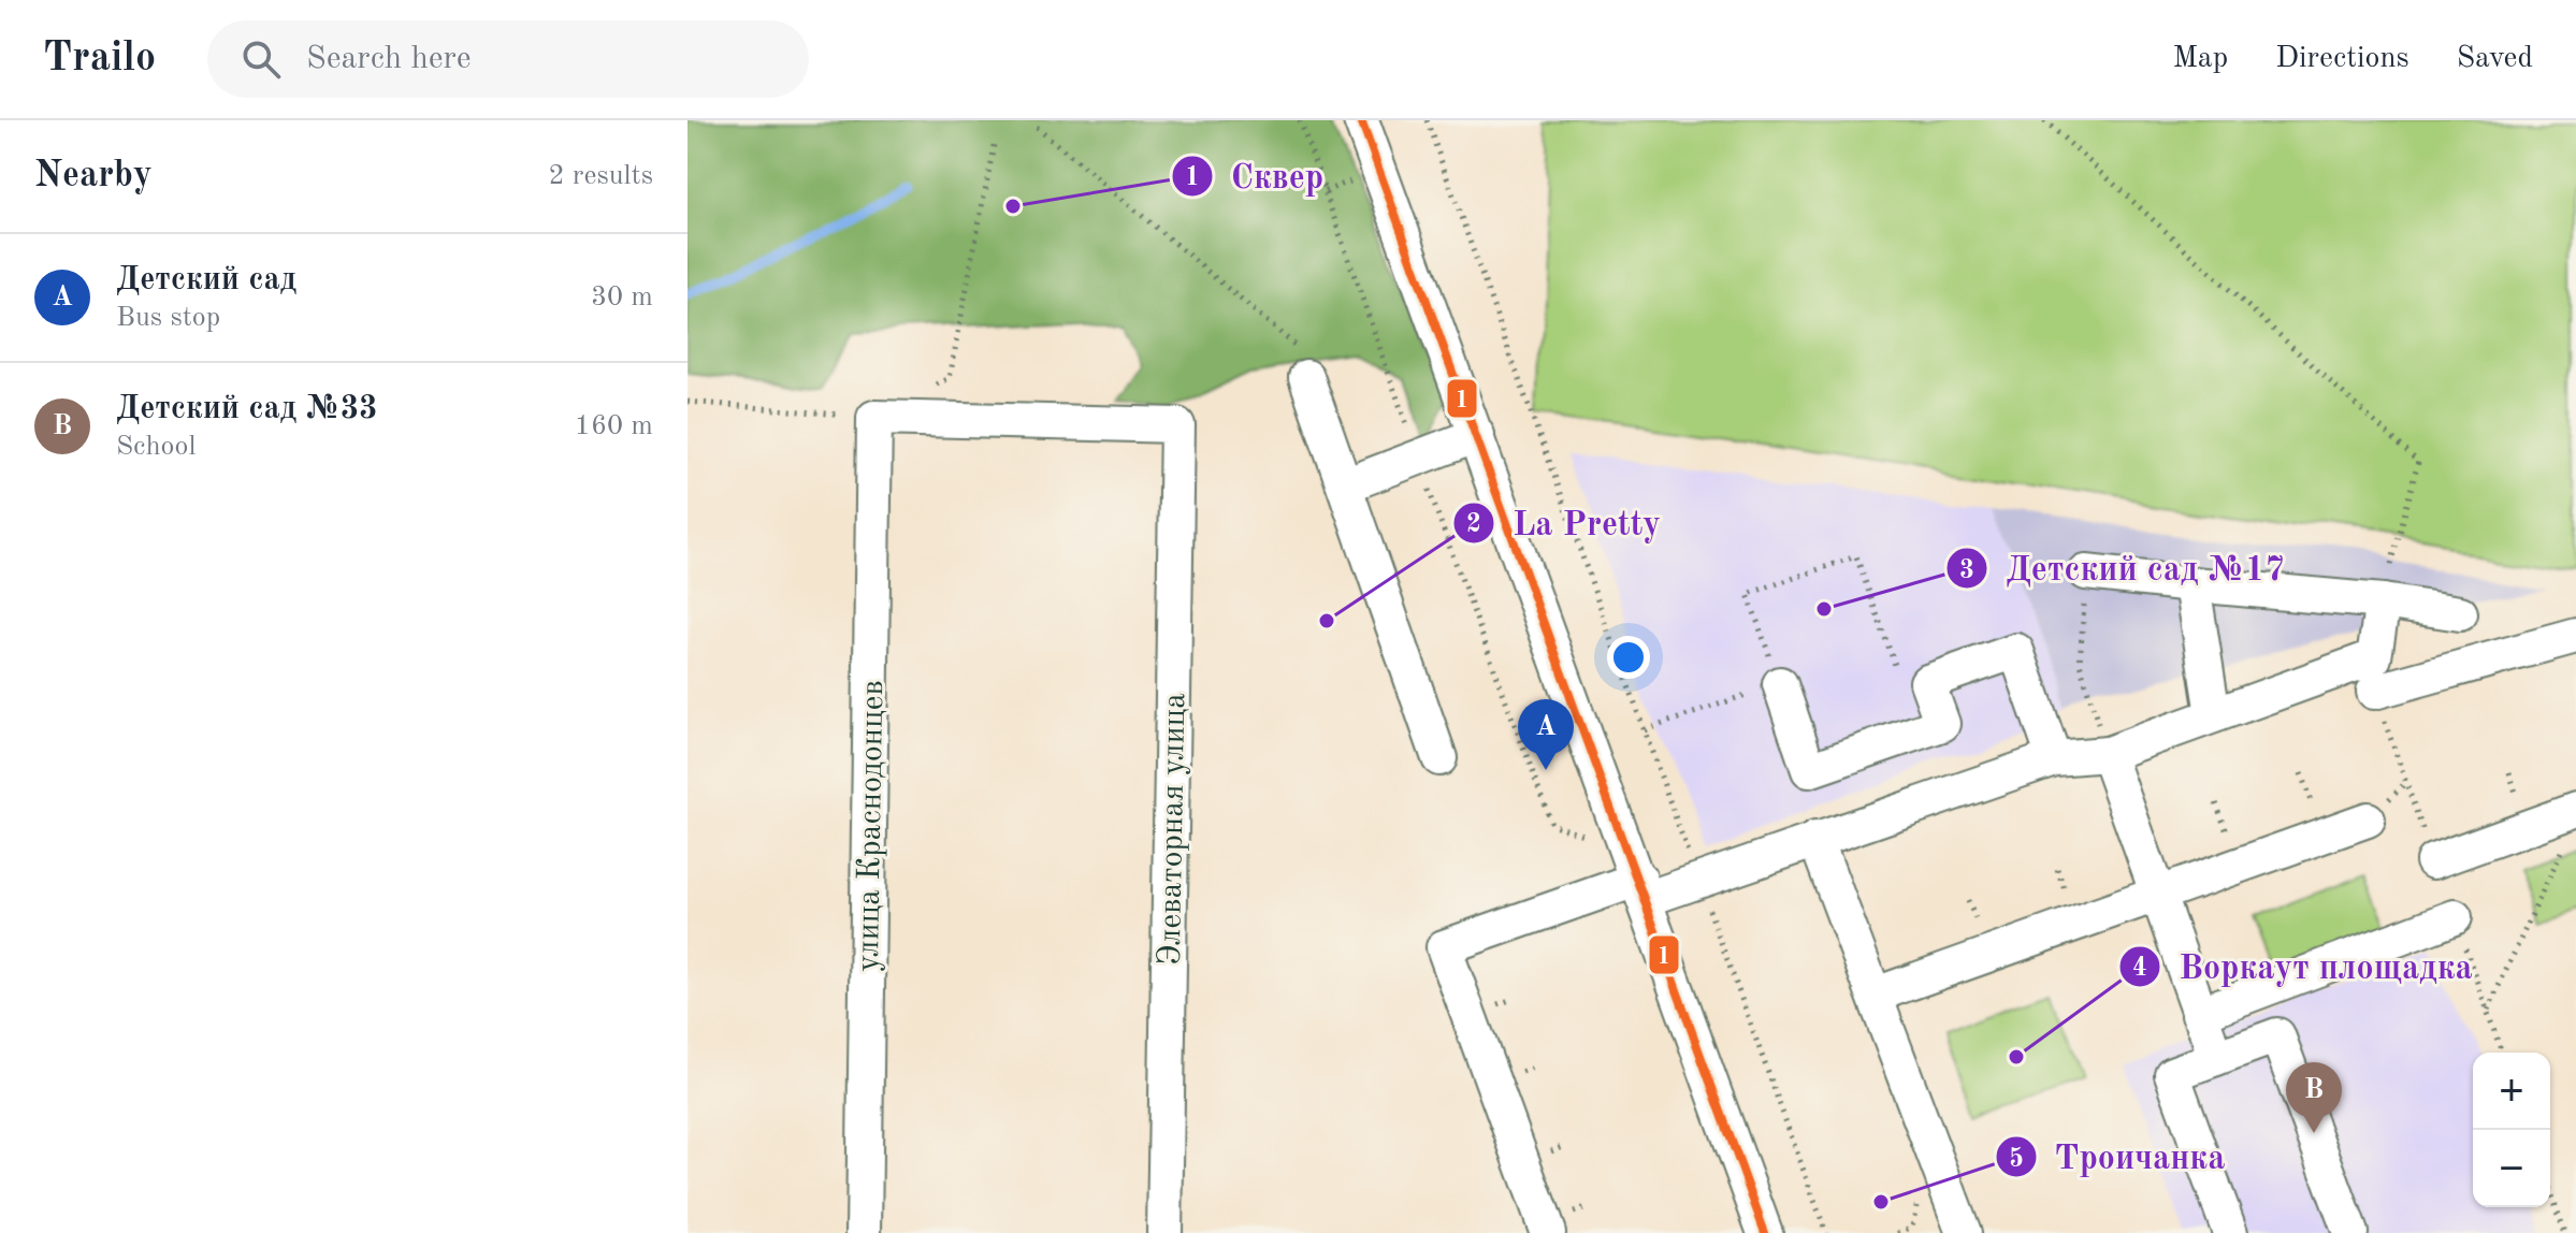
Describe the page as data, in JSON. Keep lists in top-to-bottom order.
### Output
{
  "streets": {
    "street": ["улица Краснодонцев", "Элеваторная улица"]
  },
  "crossings": [
    ["улица Краснодонцев", "Элеваторная улица"]
  ],
  "places": [
    "Сквер",
    "Детский сад №17",
    "La Pretty",
    "Воркаут площадка",
    "Троичанка"
  ],
  "lines": ["transit line 1"],
  "page": {
    "header": "Trailo",
    "search": "Search here",
    "nav": ["Map", "Directions", "Saved"],
    "heading": ["Nearby", "2 results"],
    "list": [
      {
        "mark": "A",
        "name": "Детский сад",
        "note": "Bus stop",
        "value": "30 m"
      },
      {
        "mark": "B",
        "name": "Детский сад №33",
        "note": "School",
        "value": "160 m"
      }
    ],
    "pins": ["A", "B"],
    "map_buttons": ["+", "−"]
  }
}
